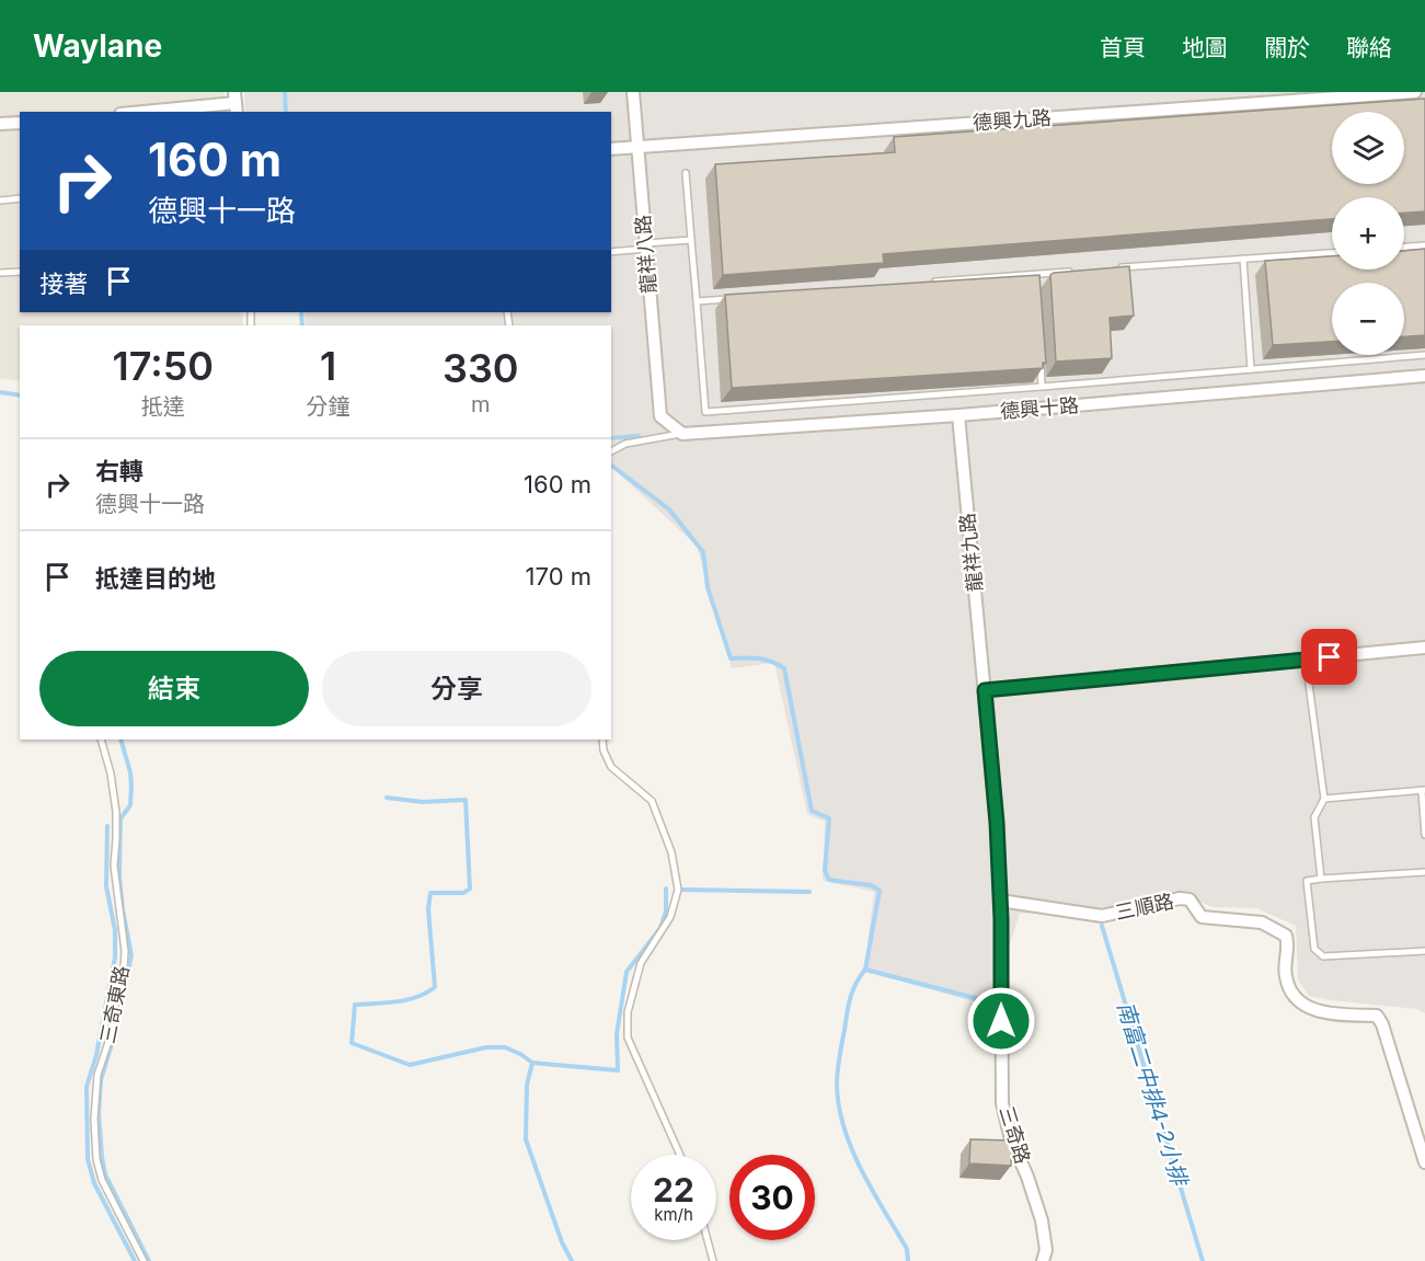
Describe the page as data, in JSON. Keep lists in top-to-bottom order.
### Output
{
  "streets": {
    "street": [
      "德興九路",
      "龍祥八路",
      "德興十路",
      "龍祥九路",
      "三順路",
      "三奇路"
    ],
    "lane": ["三奇東路"]
  },
  "crossings": [
    ["德興九路", "龍祥八路"],
    ["龍祥八路", "德興十路"],
    ["德興十路", "龍祥九路"],
    ["龍祥九路", "三奇路"],
    ["三順路", "三奇路"]
  ],
  "water": ["南富二中排4-2小排"],
  "page": {
    "header": "Waylane",
    "nav": [
      "首頁",
      "地圖",
      "關於",
      "聯絡"
    ],
    "map_buttons": ["+", "−"],
    "turn": ["160 m", "德興十一路"],
    "then": "接著",
    "eta": [
      "17:50",
      "抵達",
      "1",
      "分鐘",
      "330",
      "m"
    ],
    "list": [
      {
        "name": "右轉",
        "note": "德興十一路",
        "value": "160 m"
      },
      {
        "name": "抵達目的地",
        "value": "170 m"
      }
    ],
    "buttons": ["結束", "分享"],
    "speed": "22 km/h",
    "limit": "30"
  }
}
